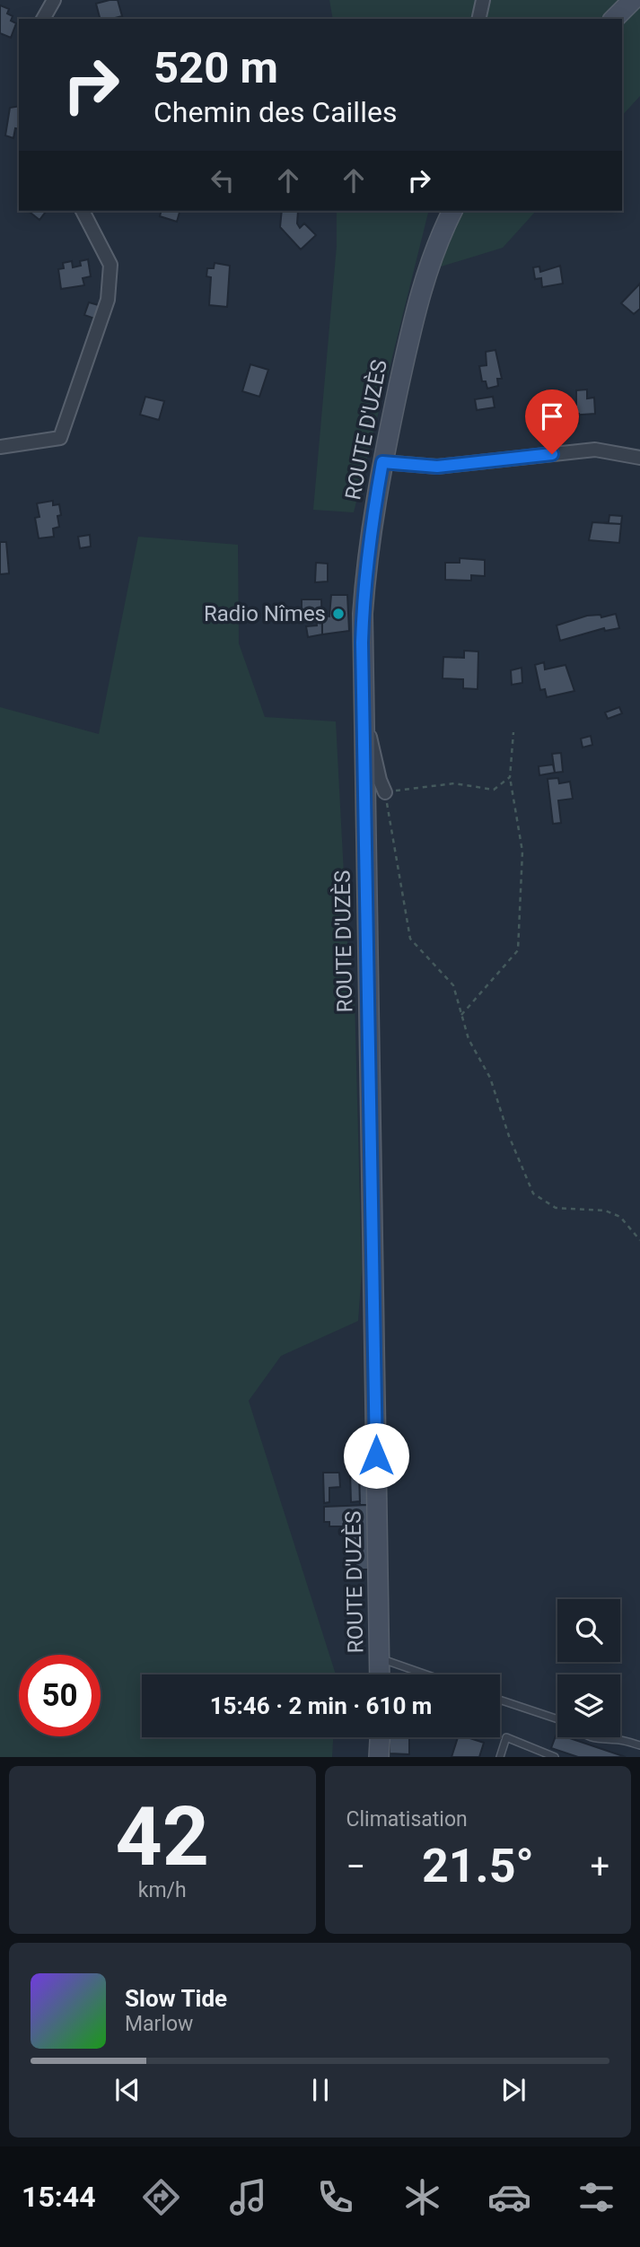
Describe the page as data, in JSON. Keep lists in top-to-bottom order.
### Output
{
  "streets": {
    "main road": ["ROUTE D'UZÈS"]
  },
  "places": ["Radio Nîmes"],
  "page": {
    "turn": ["520 m", "Chemin des Cailles"],
    "limit": "50",
    "trip": "15:46 · 2 min · 610 m",
    "tile": [
      ["42", "km/h"],
      "Climatisation"
    ],
    "heat": ["−", "21.5°", "+"],
    "song": ["Slow Tide", "Marlow"],
    "tabs": "15:44"
  }
}
